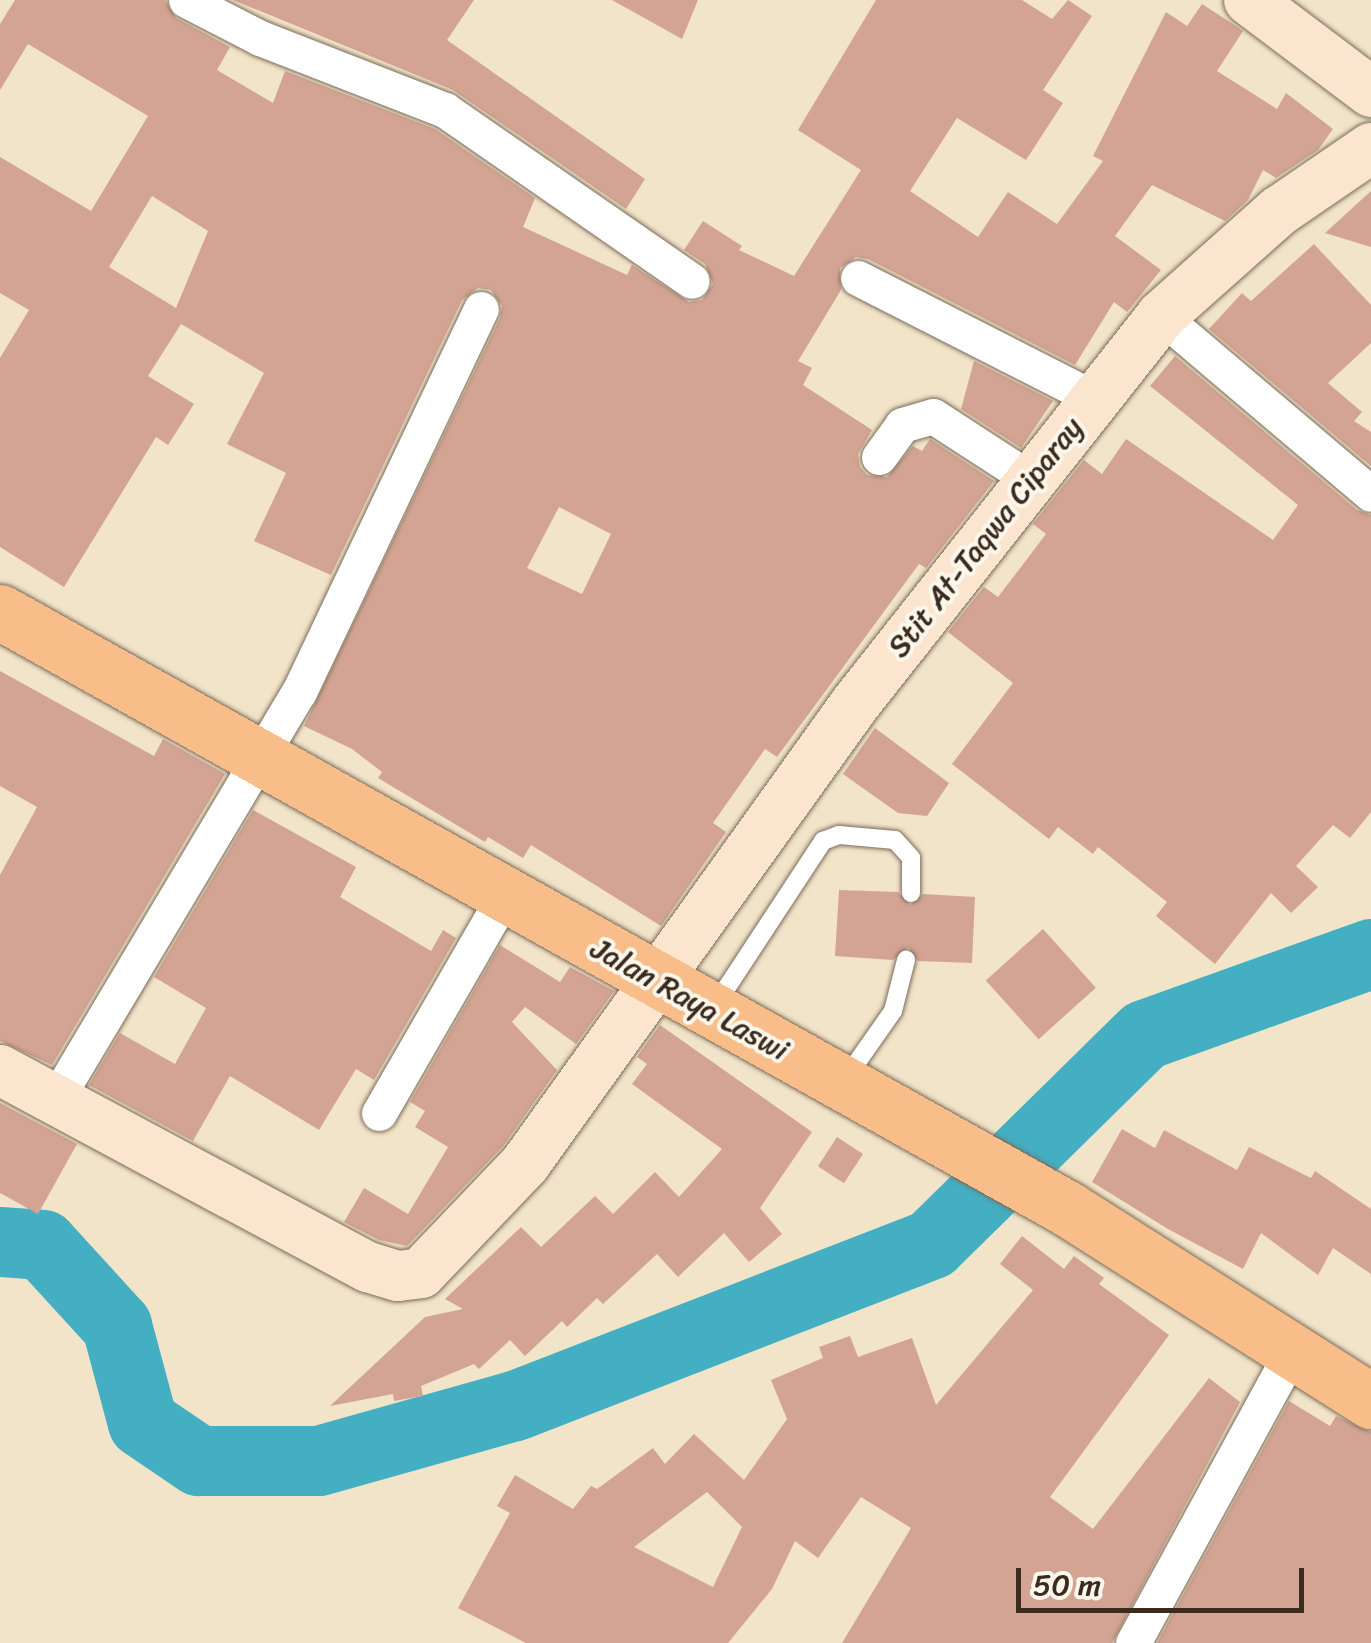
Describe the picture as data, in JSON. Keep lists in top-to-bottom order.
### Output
{
  "streets": {
    "main road": ["Stit At-Taqwa Ciparay", "Jalan Raya Laswi"]
  },
  "crossings": [
    ["Stit At-Taqwa Ciparay", "Jalan Raya Laswi"]
  ],
  "scale_bar": "50 m"
}
